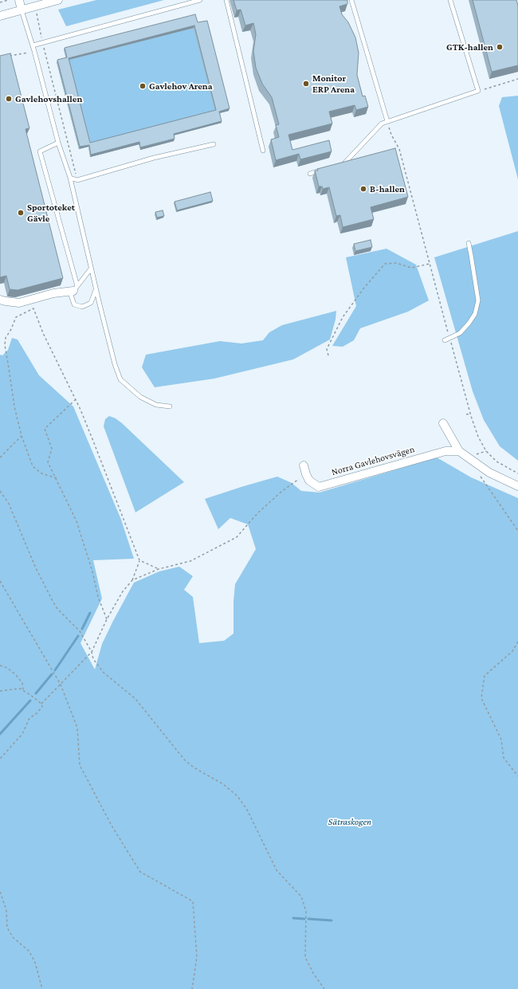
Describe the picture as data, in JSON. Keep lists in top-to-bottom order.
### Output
{
  "streets": {
    "street": ["Norra Gavlehovsvägen"]
  },
  "parks": ["Sätraskogen"],
  "places": [
    "GTK-hallen",
    "Monitor ERP Arena",
    "Gavlehov Arena",
    "Gavlehovshallen",
    "B-hallen",
    "Sportoteket Gävle"
  ]
}
